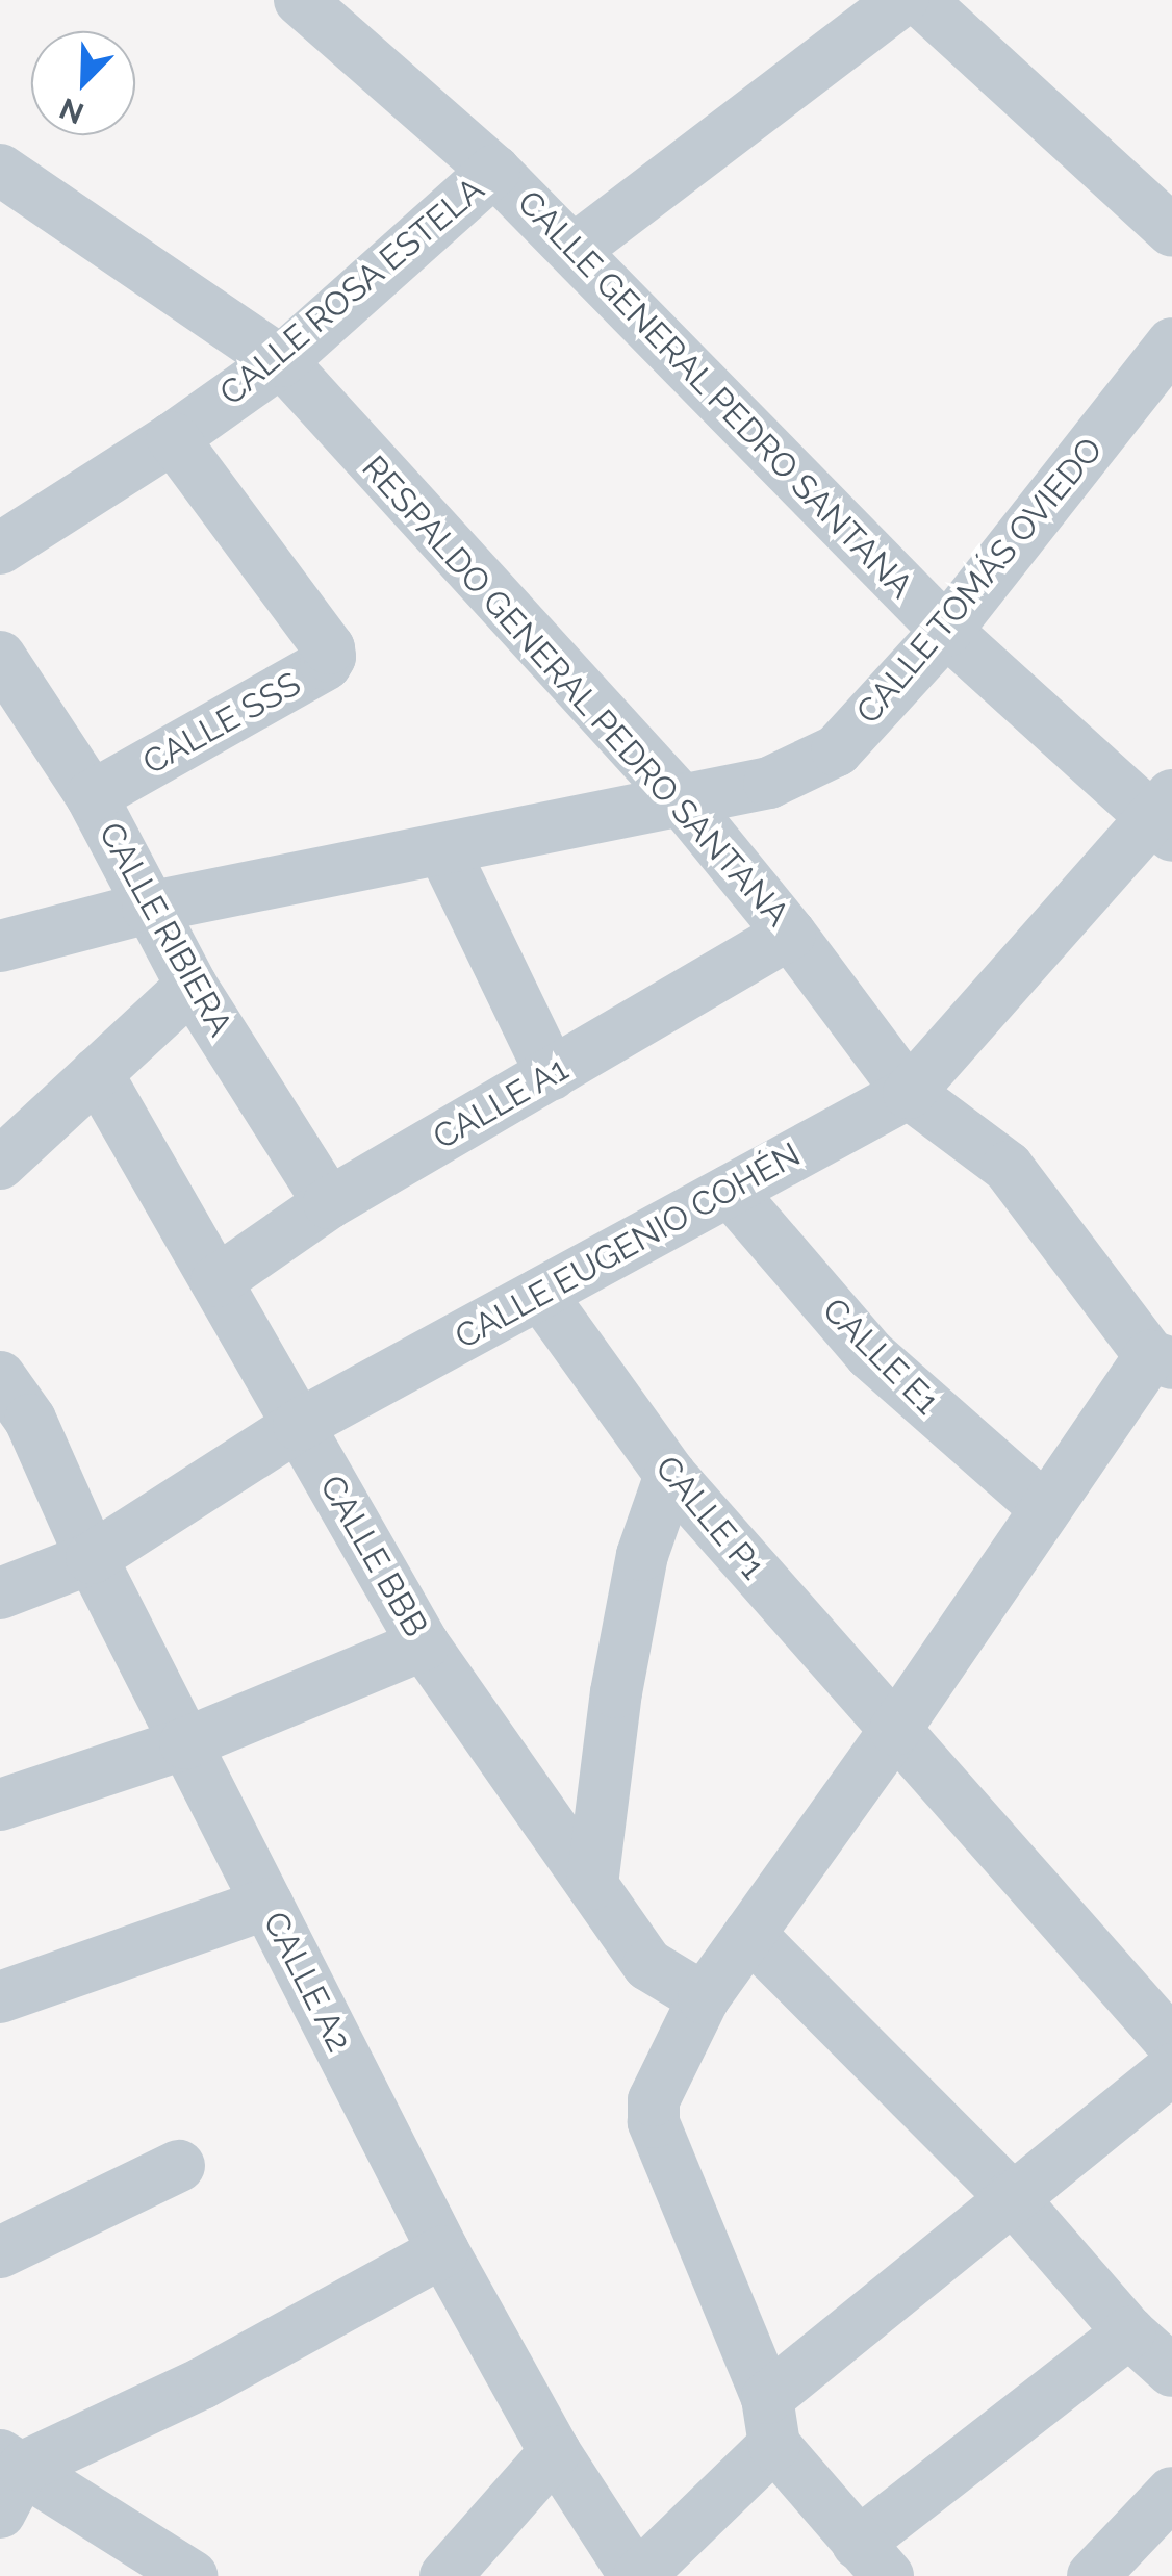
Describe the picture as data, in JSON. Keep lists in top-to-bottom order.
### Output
{
  "streets": {
    "street": [
      "CALLE ROSA ESTELA",
      "CALLE GENERAL PEDRO SANTANA",
      "CALLE TOMÁS OVIEDO",
      "RESPALDO GENERAL PEDRO SANTANA",
      "CALLE SSS",
      "CALLE RIBIERA",
      "CALLE A1",
      "CALLE EUGENIO COHÉN",
      "CALLE E1",
      "CALLE P1",
      "CALLE BBB",
      "CALLE A2"
    ]
  },
  "crossings": [
    ["CALLE ROSA ESTELA", "CALLE GENERAL PEDRO SANTANA"],
    ["CALLE ROSA ESTELA", "RESPALDO GENERAL PEDRO SANTANA"],
    ["CALLE ROSA ESTELA", "CALLE SSS"],
    ["CALLE GENERAL PEDRO SANTANA", "CALLE TOMÁS OVIEDO"],
    ["CALLE GENERAL PEDRO SANTANA", "CALLE EUGENIO COHÉN"],
    ["CALLE TOMÁS OVIEDO", "RESPALDO GENERAL PEDRO SANTANA"],
    ["CALLE TOMÁS OVIEDO", "CALLE RIBIERA"],
    ["RESPALDO GENERAL PEDRO SANTANA", "CALLE A1"],
    ["RESPALDO GENERAL PEDRO SANTANA", "CALLE EUGENIO COHÉN"],
    ["CALLE SSS", "CALLE RIBIERA"],
    ["CALLE RIBIERA", "CALLE A1"],
    ["CALLE A1", "CALLE BBB"],
    ["CALLE EUGENIO COHÉN", "CALLE E1"],
    ["CALLE EUGENIO COHÉN", "CALLE P1"],
    ["CALLE EUGENIO COHÉN", "CALLE BBB"],
    ["CALLE EUGENIO COHÉN", "CALLE A2"]
  ],
  "north": "bottom left"
}
